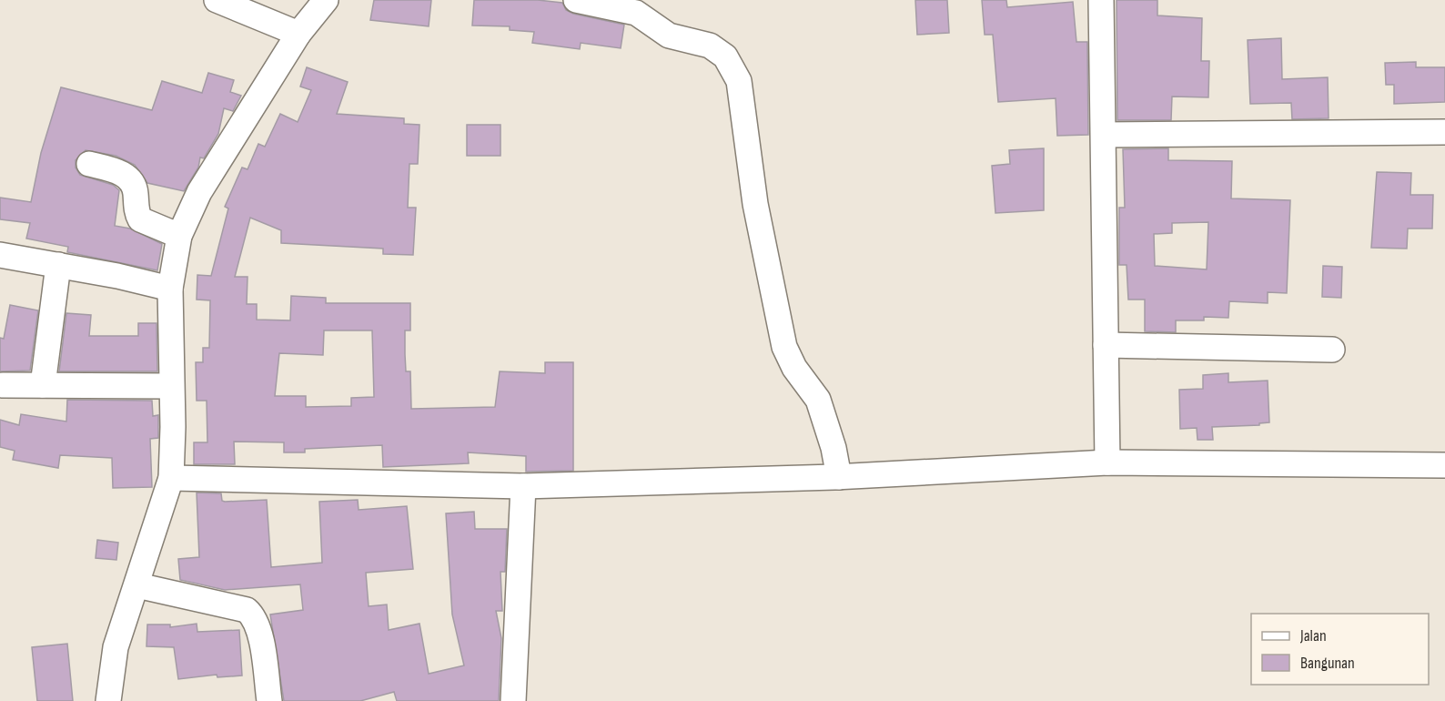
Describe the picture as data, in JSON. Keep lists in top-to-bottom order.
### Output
{
  "legend": ["Jalan", "Bangunan"]
}
